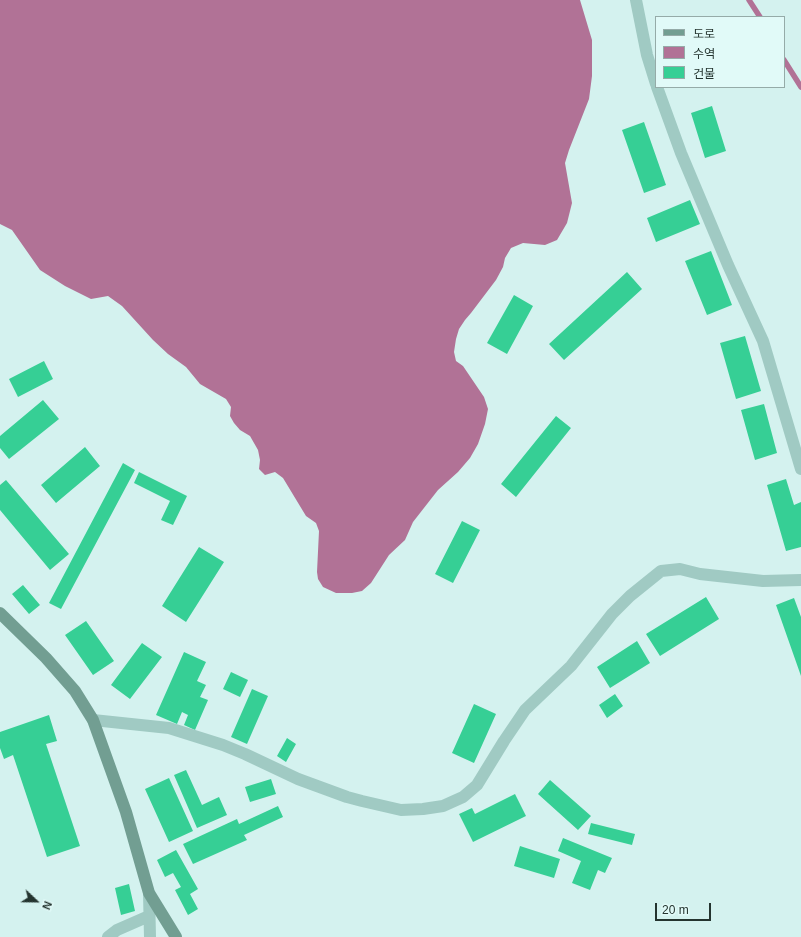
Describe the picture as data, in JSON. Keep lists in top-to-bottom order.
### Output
{
  "legend": ["도로", "수역", "건물"],
  "scale_bar": "20 m",
  "north": "right"
}
